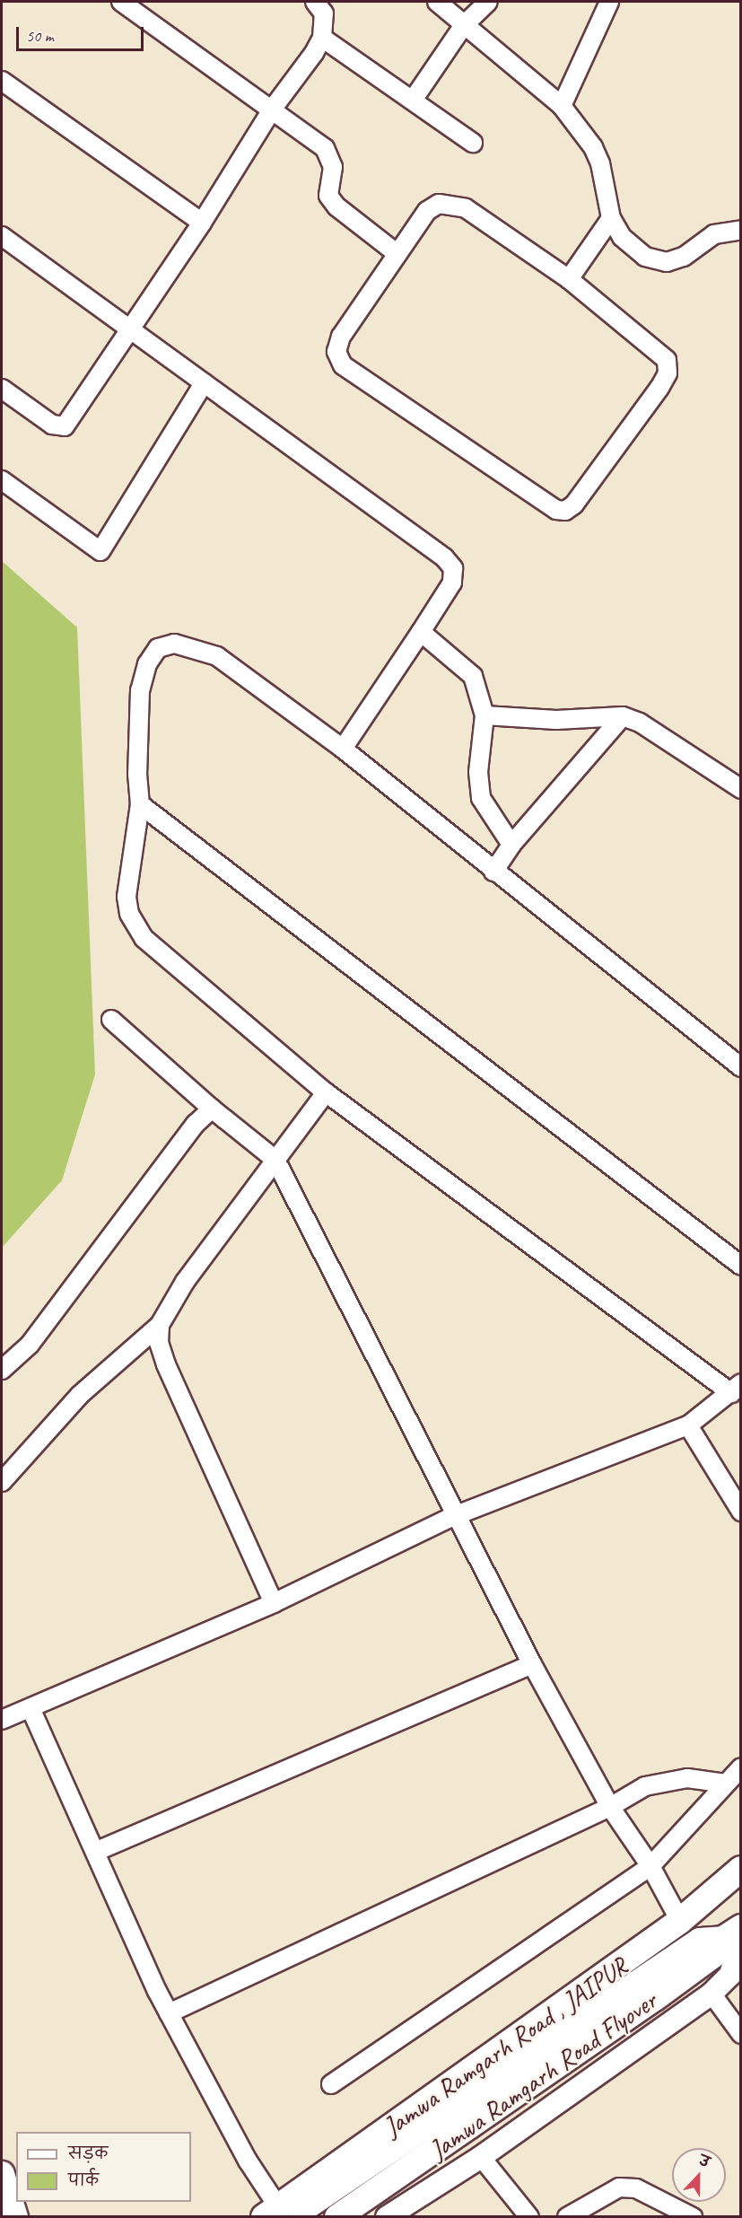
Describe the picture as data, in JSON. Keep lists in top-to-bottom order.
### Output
{
  "streets": {
    "highway": ["Jamwa Ramgarh Road , JAIPUR", "Jamwa Ramgarh Road Flyover"]
  },
  "legend": ["सड़क", "पार्क"],
  "scale_bar": "50 m",
  "north": "top"
}
